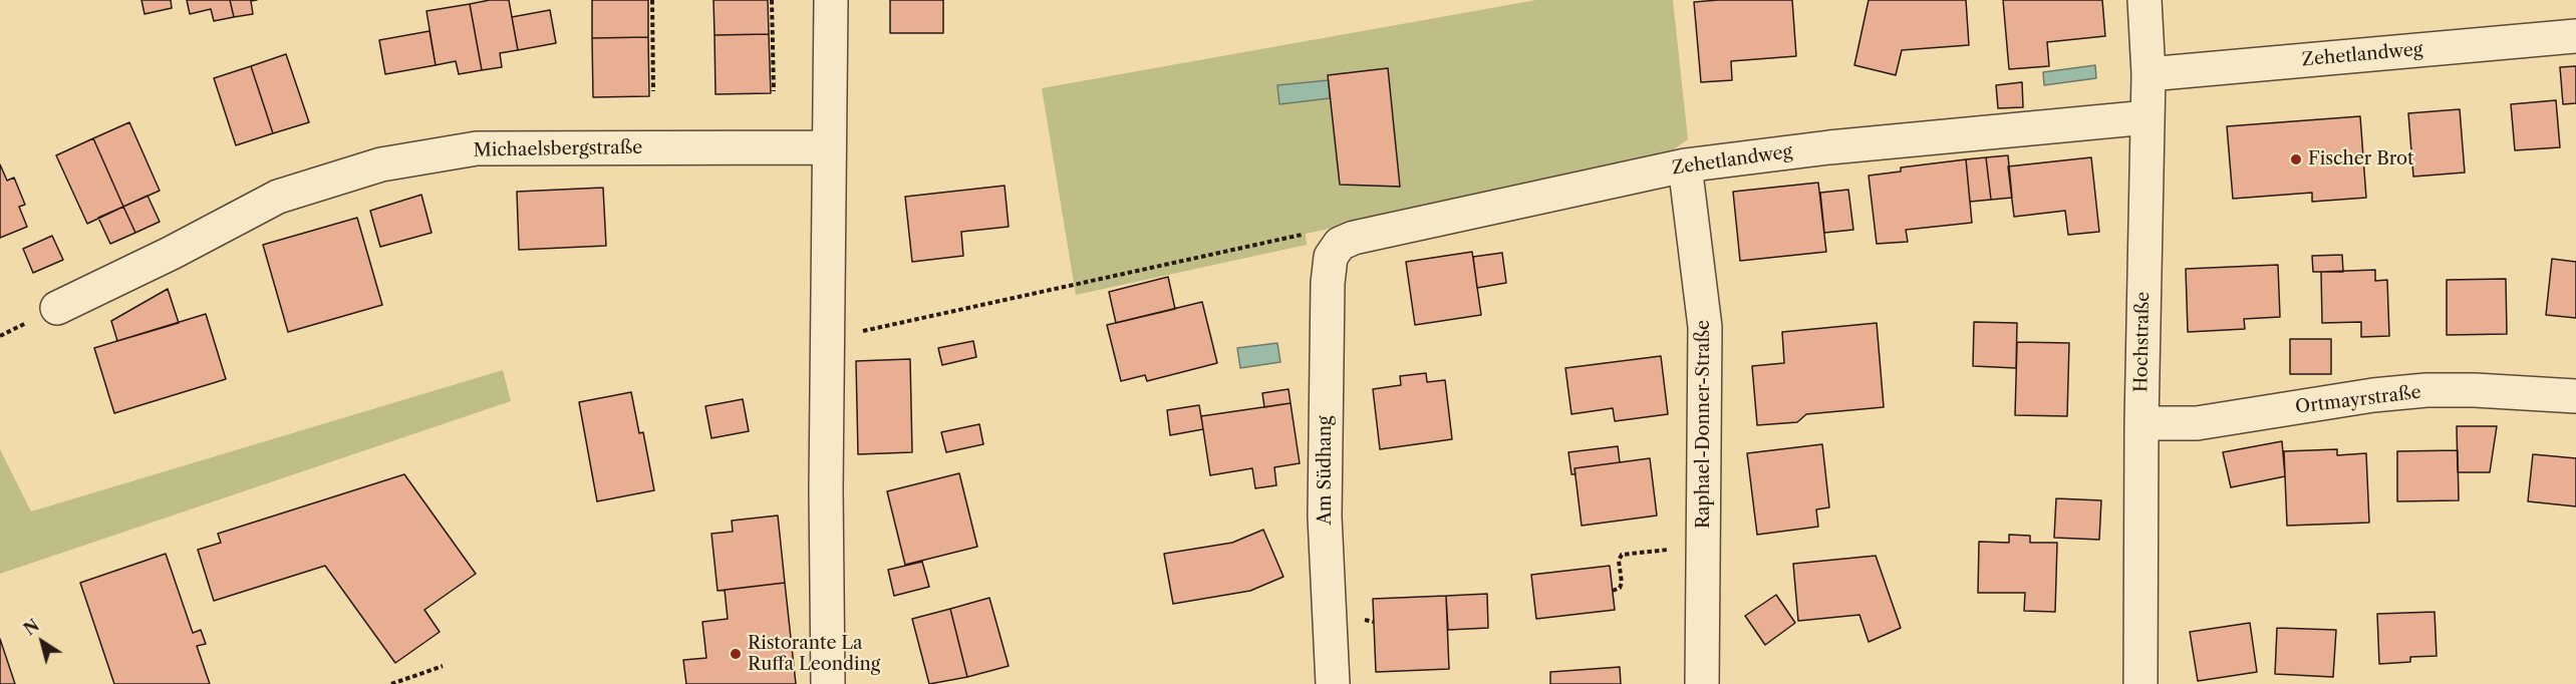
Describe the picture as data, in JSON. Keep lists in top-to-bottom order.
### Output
{
  "streets": {
    "street": [
      "Zehetlandweg",
      "Michaelsbergstraße",
      "Hochstraße",
      "Ortmayrstraße",
      "Raphael-Donner-Straße",
      "Am Südhang"
    ]
  },
  "crossings": [
    ["Zehetlandweg", "Hochstraße"],
    ["Zehetlandweg", "Raphael-Donner-Straße"],
    ["Zehetlandweg", "Am Südhang"],
    ["Hochstraße", "Ortmayrstraße"]
  ],
  "places": ["Fischer Brot", "Ristorante La Ruffa Leonding"],
  "north": "top left"
}
